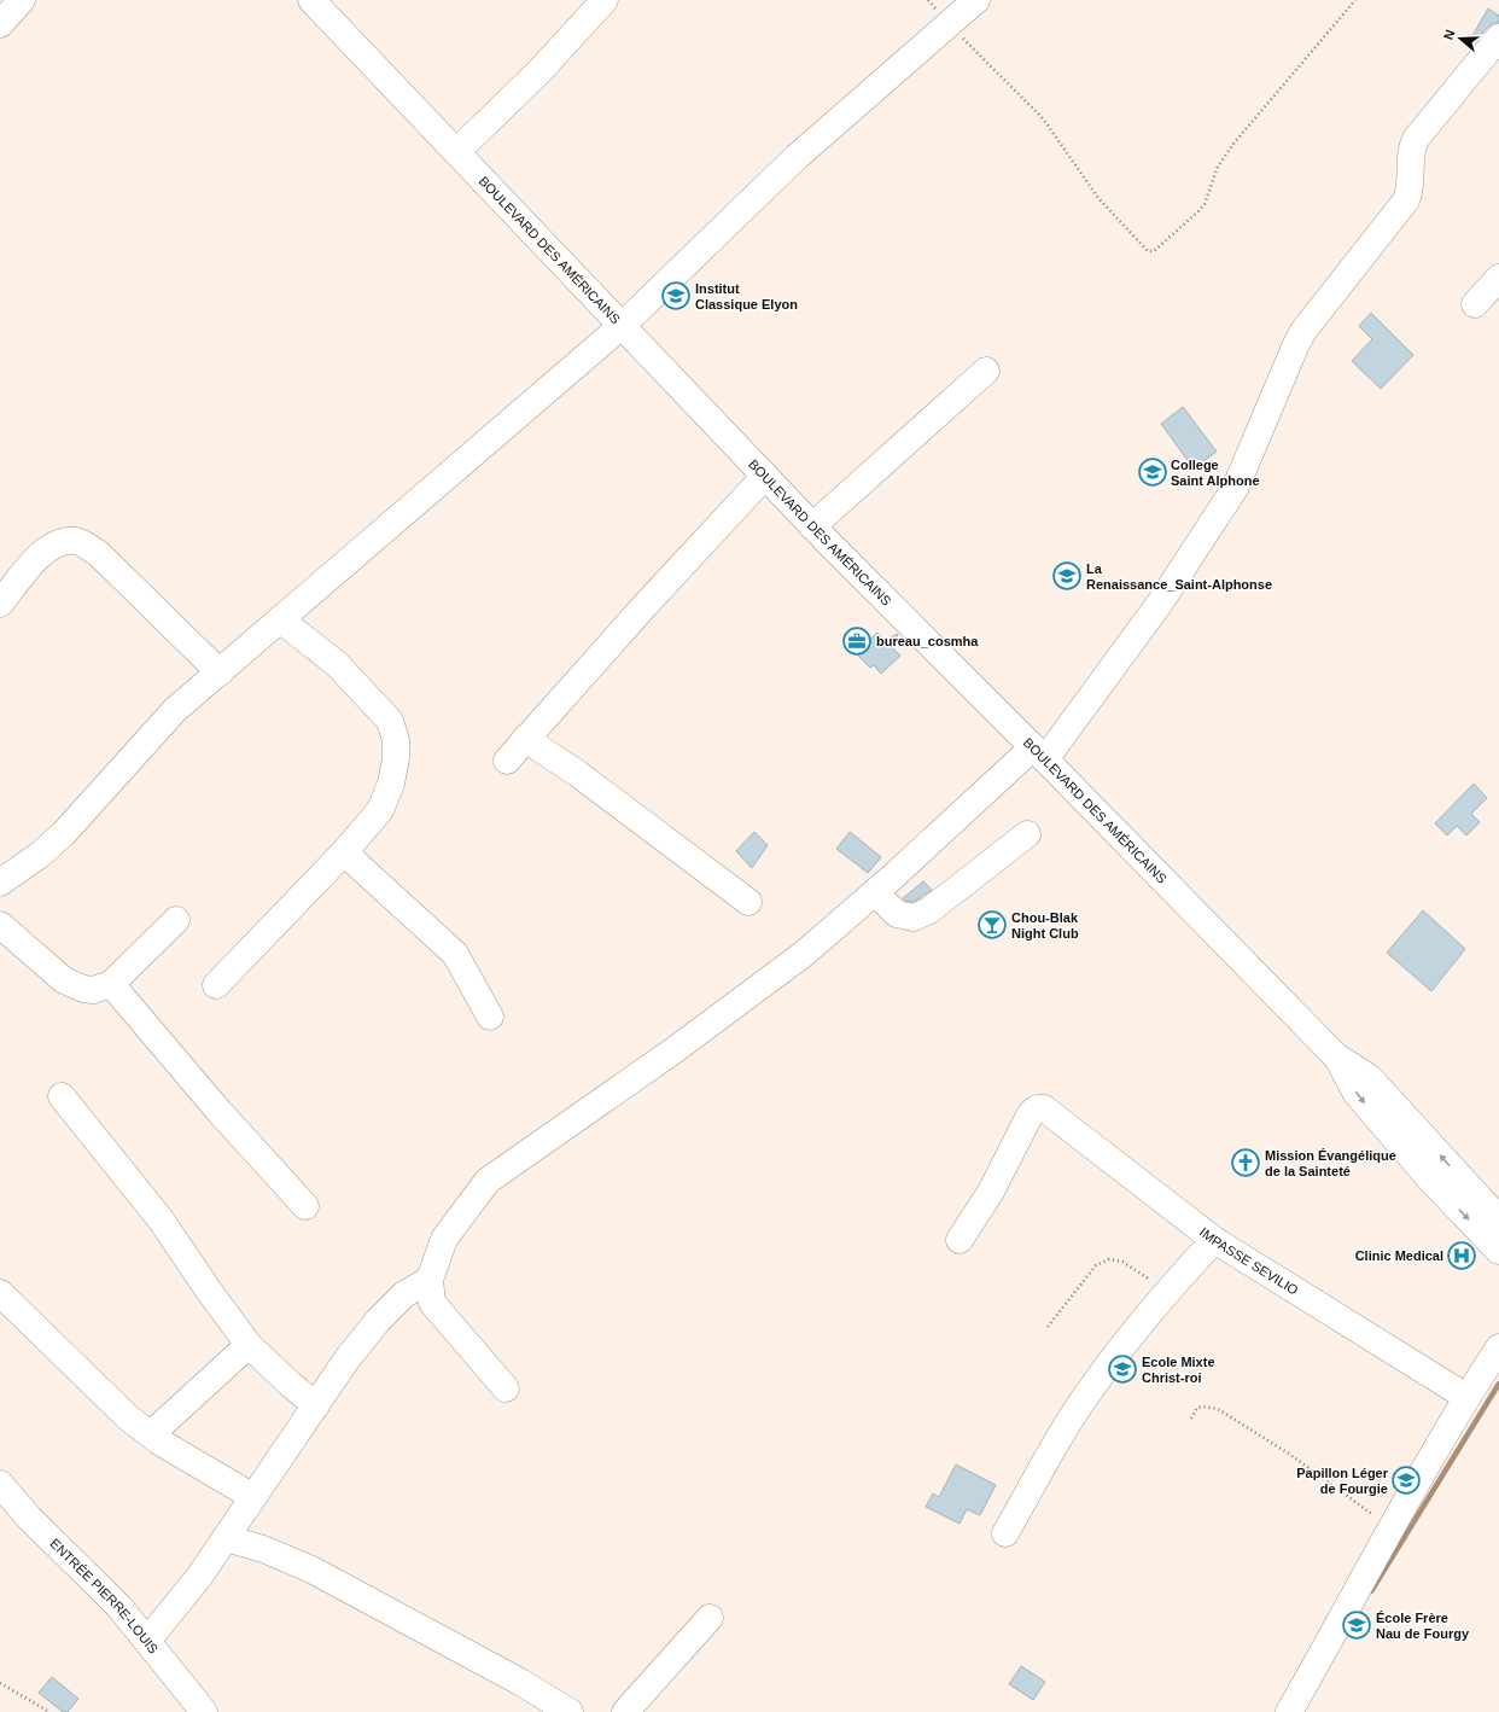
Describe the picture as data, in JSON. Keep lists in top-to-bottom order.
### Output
{
  "streets": {
    "street": ["BOULEVARD DES AMÉRICAINS", "IMPASSE SEVILIO", "ENTRÉE PIERRE-LOUIS"]
  },
  "places": {
    "school or university": [
      "Institut Classique Elyon",
      "College Saint Alphone",
      "La Renaissance_Saint-Alphonse",
      "Ecole Mixte Christ-roi",
      "Papillon Léger de Fourgie",
      "École Frère Nau de Fourgy"
    ],
    "office": ["bureau_cosmha"],
    "bar": ["Chou-Blak Night Club"],
    "church": ["Mission Évangélique de la Sainteté"],
    "hospital": ["Clinic Medical"]
  },
  "north": "left"
}
